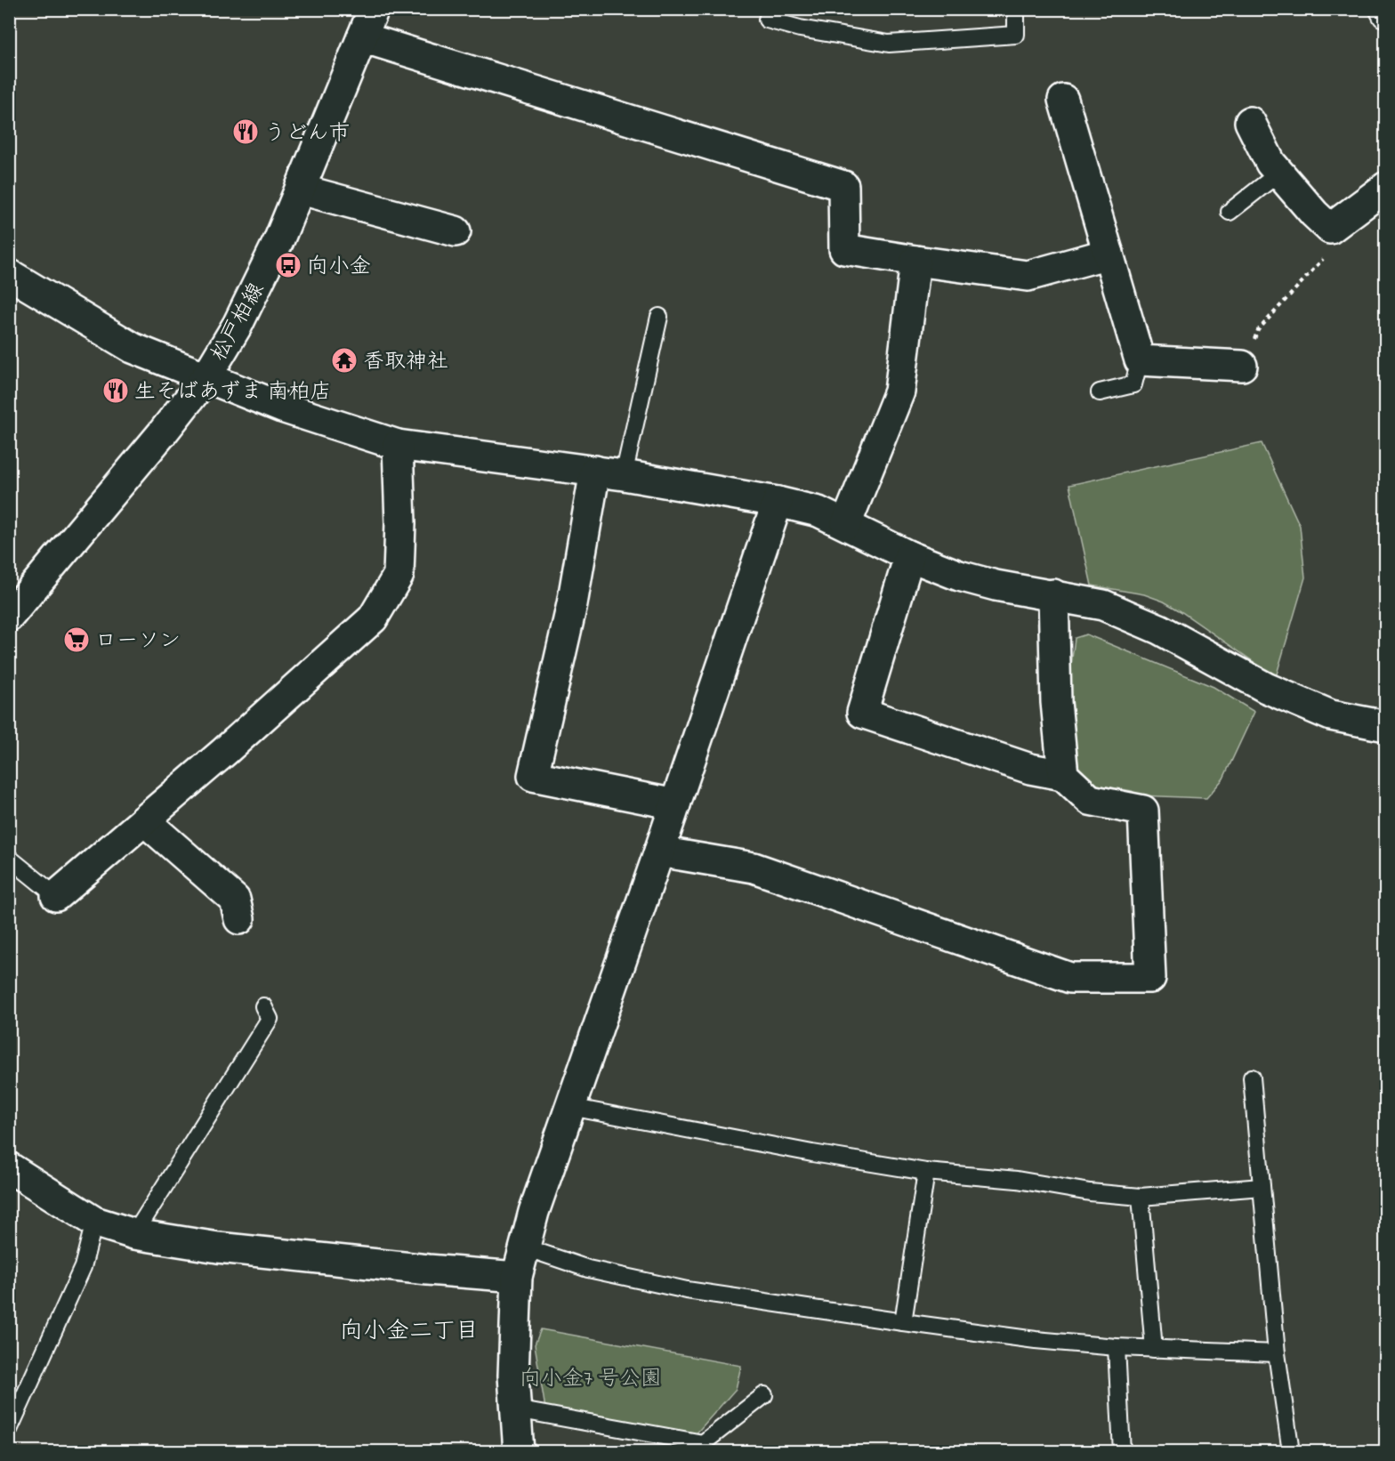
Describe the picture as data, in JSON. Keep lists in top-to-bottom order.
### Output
{
  "streets": {
    "street": ["松戸柏線"]
  },
  "districts": ["向小金二丁目"],
  "parks": ["向小金7 号公園"],
  "places": {
    "restaurant": ["うどん市", "生そばあずま 南柏店"],
    "bus stop": ["向小金"],
    "temple": ["香取神社"],
    "supermarket": ["ローソン"]
  }
}
